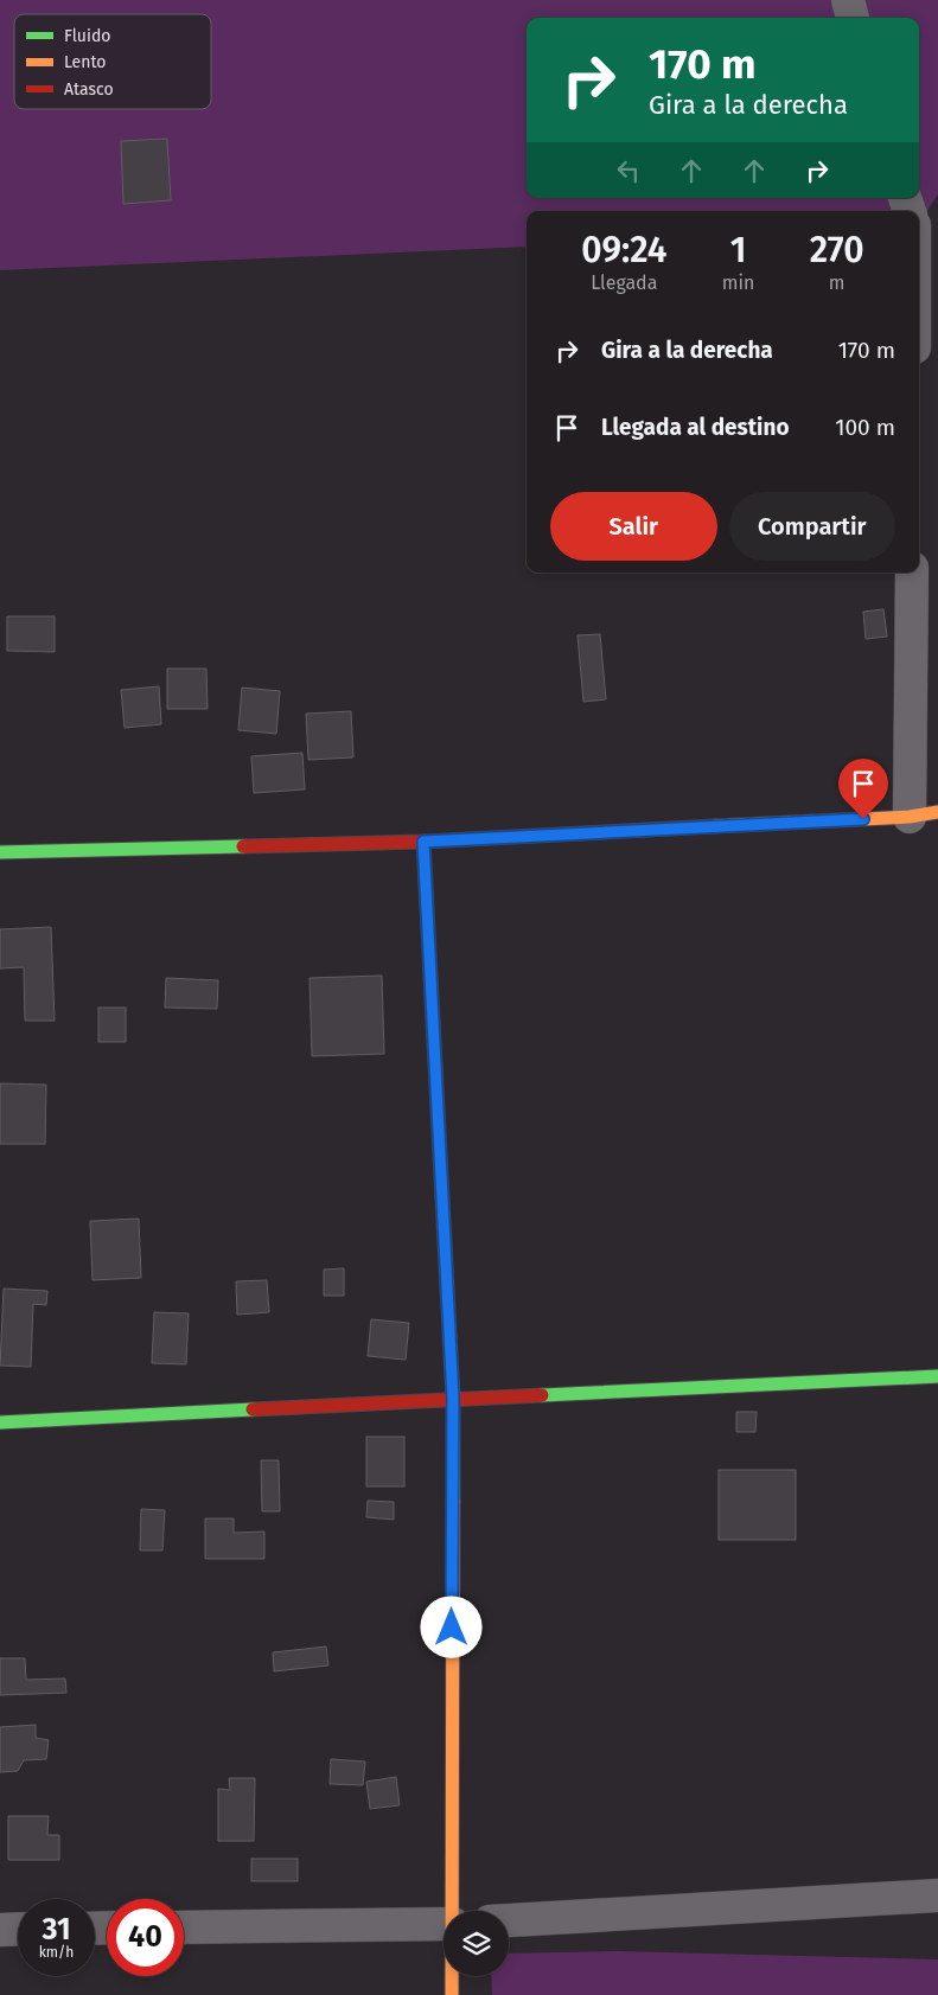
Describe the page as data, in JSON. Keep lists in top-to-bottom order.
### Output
{
  "legend": ["Fluido", "Lento", "Atasco"],
  "page": {
    "turn": ["170 m", "Gira a la derecha"],
    "eta": [
      "09:24",
      "Llegada",
      "1",
      "min",
      "270",
      "m"
    ],
    "list": [
      {
        "name": "Gira a la derecha",
        "value": "170 m"
      },
      {
        "name": "Llegada al destino",
        "value": "100 m"
      }
    ],
    "buttons": ["Salir", "Compartir"],
    "speed": "31 km/h",
    "limit": "40"
  }
}
